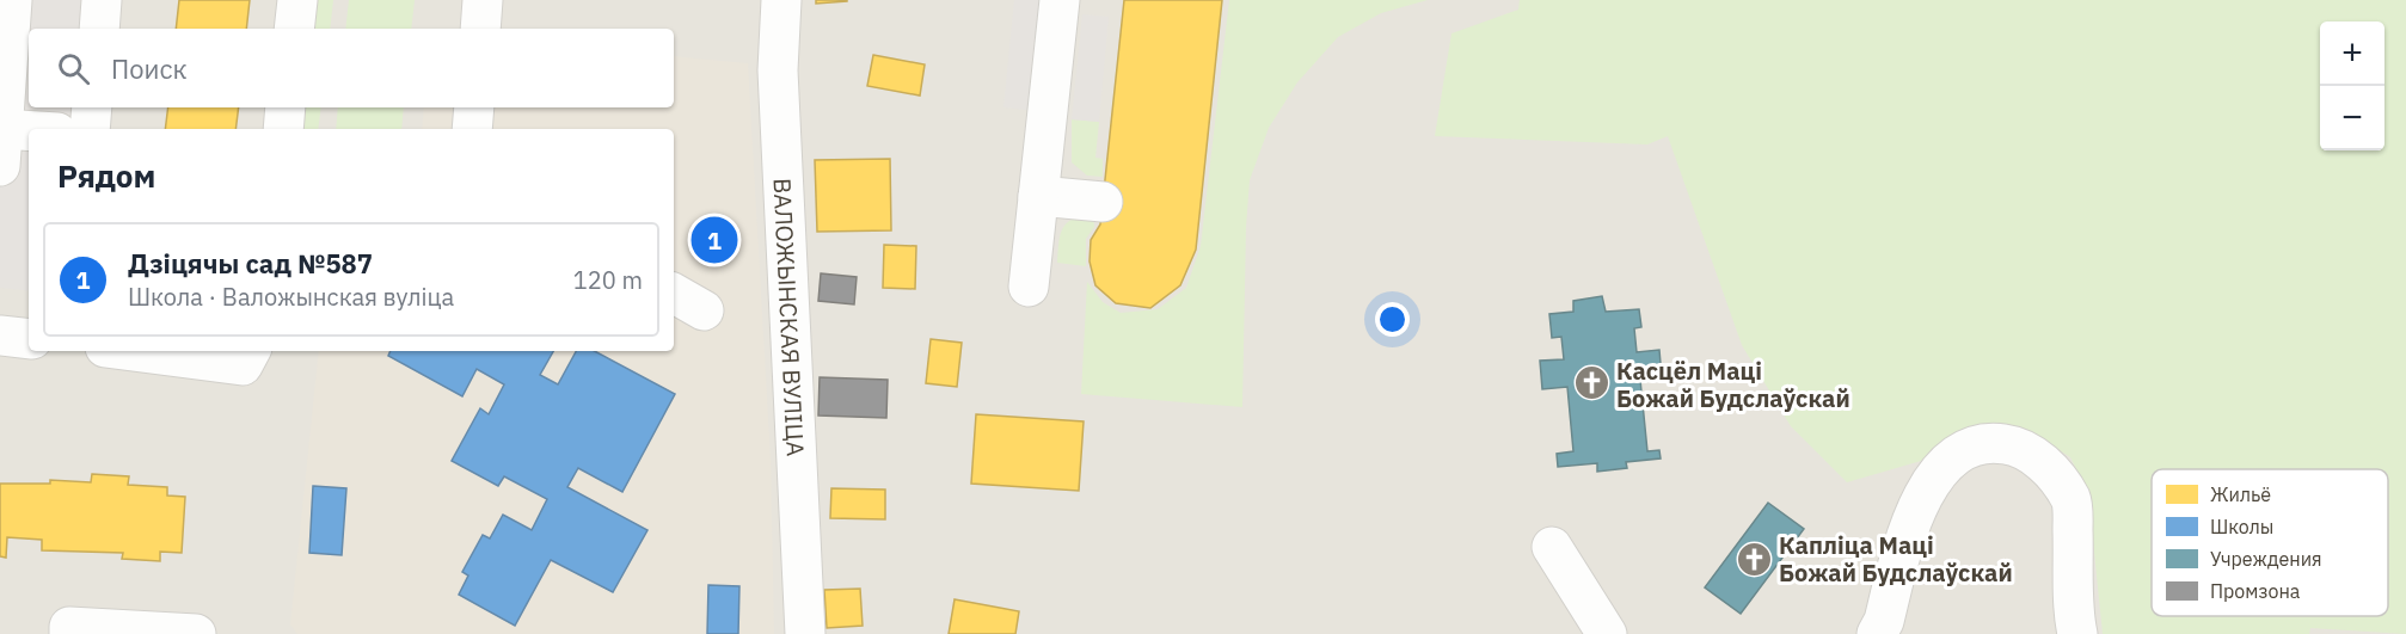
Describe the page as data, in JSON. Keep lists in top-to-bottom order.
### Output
{
  "streets": {
    "street": ["ВАЛОЖЫНСКАЯ ВУЛІЦА"]
  },
  "places": {
    "church": ["Касцёл Маці Божай Будслаўскай", "Капліца Маці Божай Будслаўскай"]
  },
  "legend": [
    "Жильё",
    "Школы",
    "Учреждения",
    "Промзона"
  ],
  "page": {
    "map_buttons": ["+", "−"],
    "search": "Поиск",
    "heading": "Рядом",
    "pins": "1",
    "list": [
      {
        "mark": "1",
        "name": "Дзіцячы сад №587",
        "note": "Школа · Валожынская вуліца",
        "value": "120 m"
      }
    ]
  }
}
